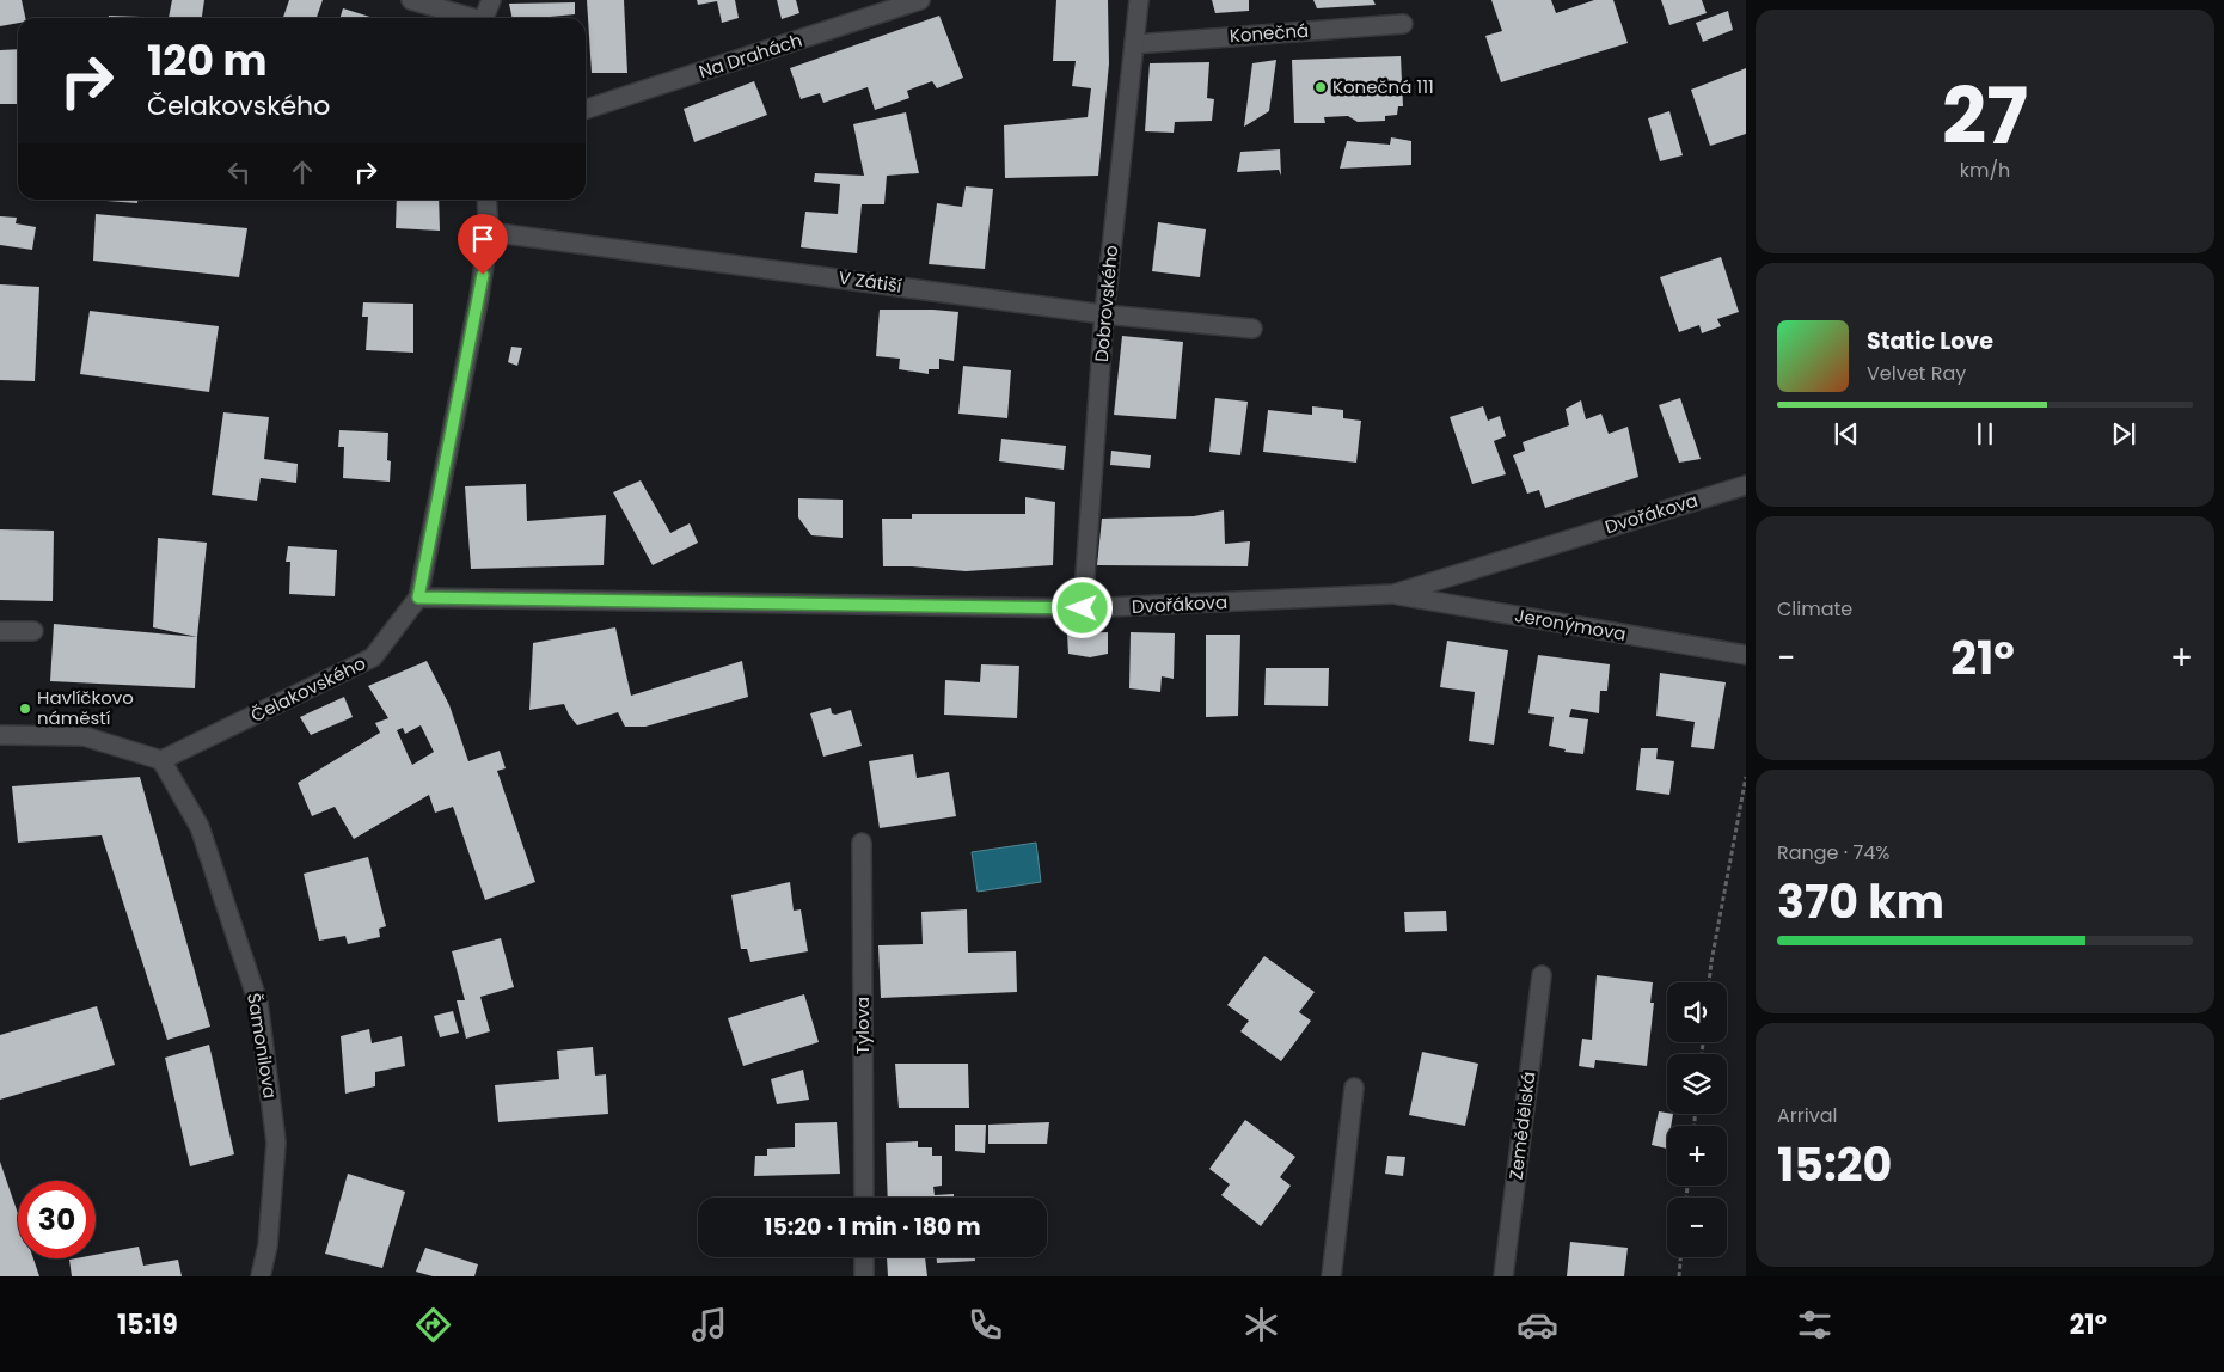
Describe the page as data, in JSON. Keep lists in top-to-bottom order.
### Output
{
  "streets": {
    "street": [
      "Konečná",
      "Na Drahách",
      "V Zátiší",
      "Dobrovského",
      "Dvořákova",
      "Jeronýmova",
      "Čelakovského",
      "Tylova",
      "Šamonilova",
      "Zemědělská"
    ]
  },
  "crossings": [
    ["Konečná", "Dobrovského"],
    ["V Zátiší", "Dobrovského"],
    ["V Zátiší", "Čelakovského"],
    ["Dobrovského", "Dvořákova"],
    ["Dvořákova", "Jeronýmova"],
    ["Dvořákova", "Čelakovského"],
    ["Čelakovského", "Šamonilova"]
  ],
  "places": ["Konečná 111", "Havlíčkovo náměstí"],
  "page": {
    "tile": [
      ["27", "km/h"],
      "Climate",
      ["Range · 74%", "370 km"],
      ["Arrival", "15:20"]
    ],
    "turn": ["120 m", "Čelakovského"],
    "song": ["Static Love", "Velvet Ray"],
    "heat": ["−", "21°", "+"],
    "map_buttons": ["+", "−"],
    "limit": "30",
    "trip": "15:20 · 1 min · 180 m",
    "tabs": ["15:19", "21°"]
  }
}
